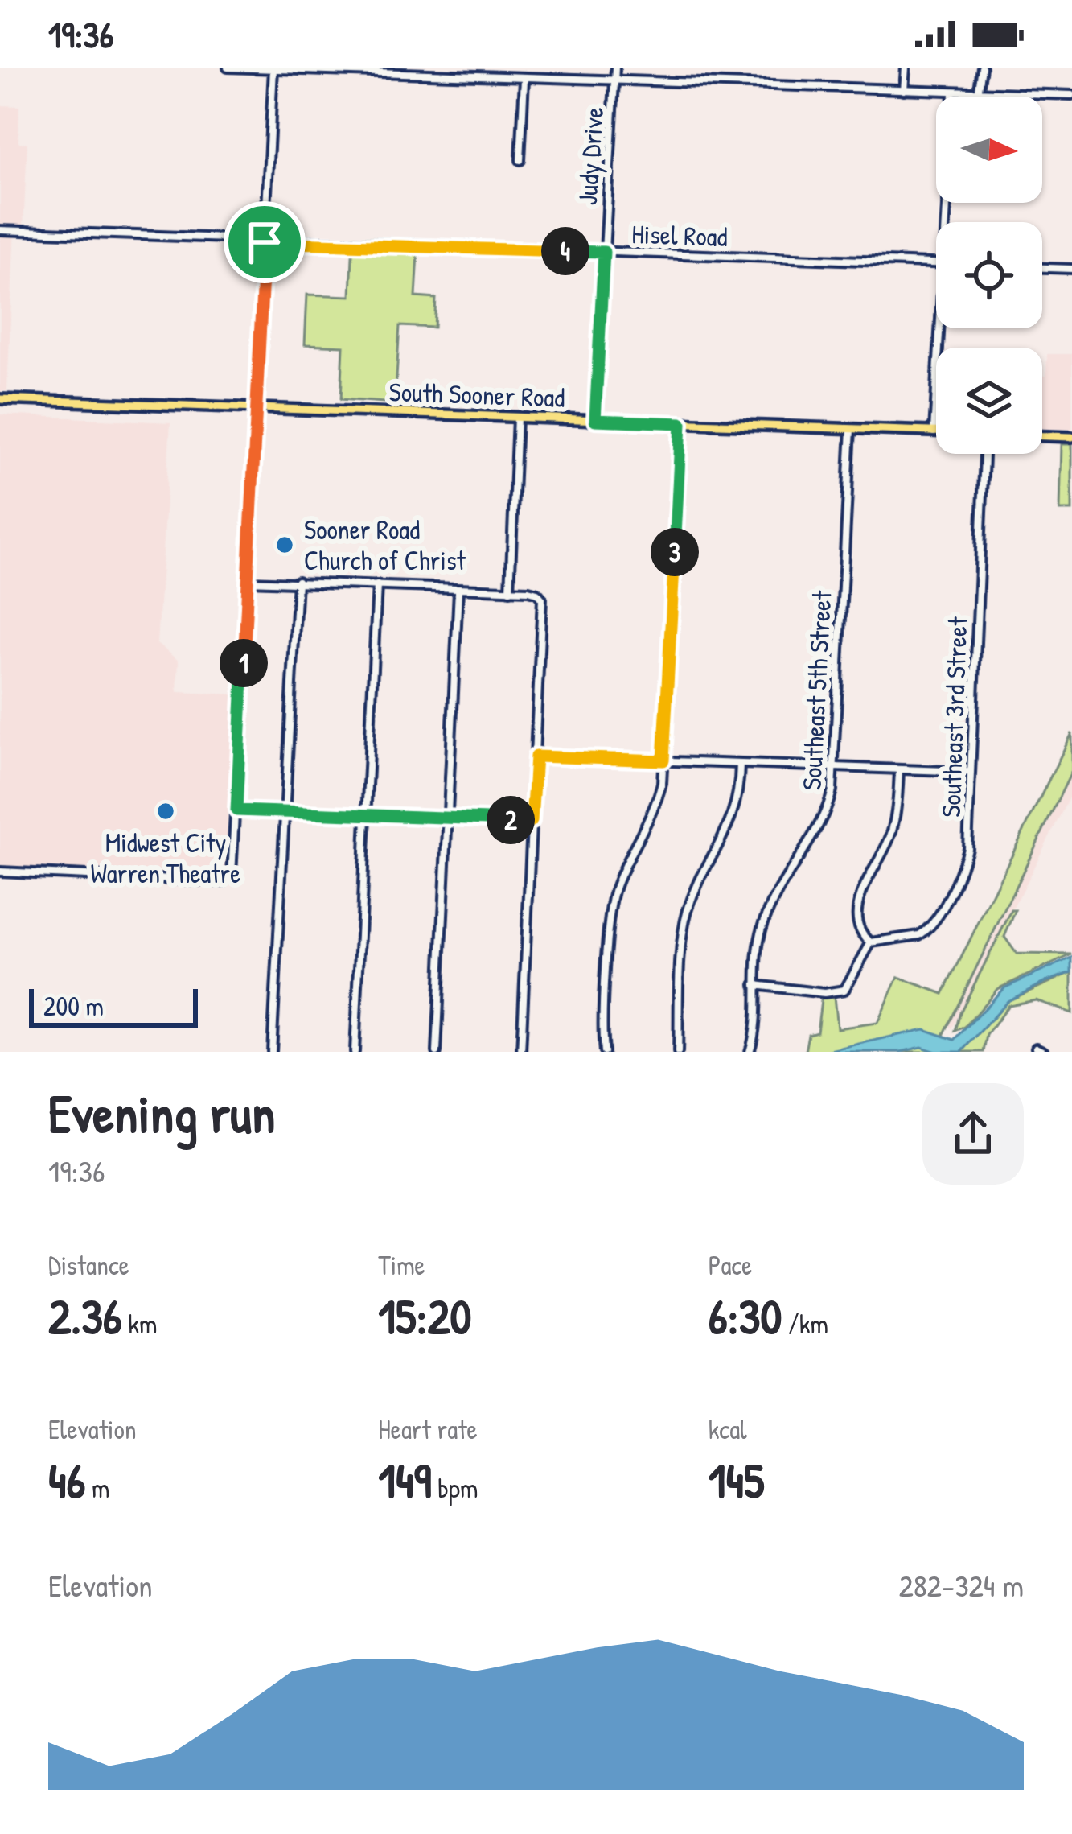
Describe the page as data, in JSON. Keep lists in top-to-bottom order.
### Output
{
  "streets": {
    "main road": ["South Sooner Road"],
    "street": [
      "Judy Drive",
      "Hisel Road",
      "Southeast 5th Street",
      "Southeast 3rd Street"
    ]
  },
  "crossings": [
    ["Judy Drive", "Hisel Road"],
    ["Judy Drive", "South Sooner Road"],
    ["South Sooner Road", "Southeast 5th Street"]
  ],
  "places": ["Sooner Road Church of Christ", "Midwest City Warren Theatre"],
  "scale_bar": "200 m",
  "north": "right",
  "page": {
    "status": "19:36",
    "pins": [
      "4",
      "3",
      "1",
      "2"
    ],
    "scale": "200 m",
    "heading": ["Evening run", "19:36"],
    "stats": [
      ["Distance", "2.36 km"],
      ["Time", "15:20"],
      ["Pace", "6:30 /km"],
      ["Elevation", "46 m"],
      ["Heart rate", "149 bpm"],
      ["kcal", "145"]
    ],
    "chart": ["Elevation", "282–324 m"]
  }
}
